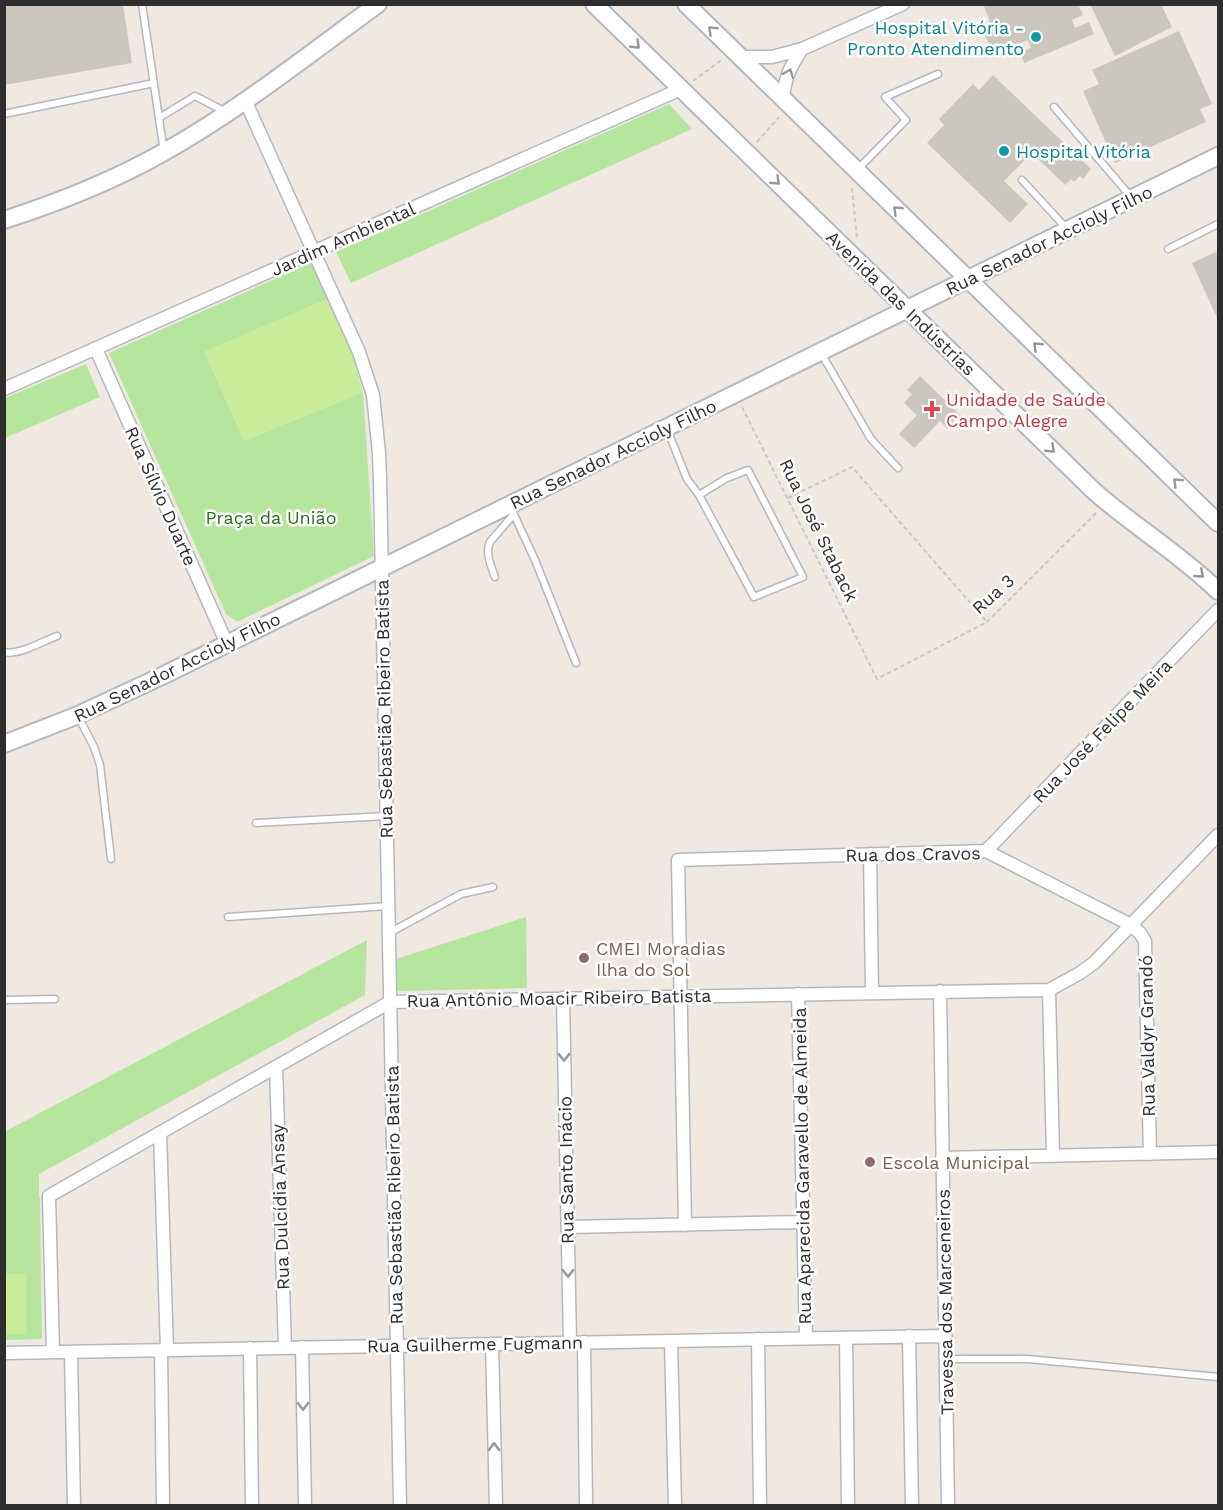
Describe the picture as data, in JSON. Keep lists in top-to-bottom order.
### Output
{
  "streets": {
    "street": [
      "Jardim Ambiental",
      "Rua Senador Accioly Filho",
      "Avenida das Indústrias",
      "Rua Sílvio Duarte",
      "Rua Sebastião Ribeiro Batista",
      "Rua José Felipe Meira",
      "Rua dos Cravos",
      "Rua Antônio Moacir Ribeiro Batista",
      "Rua Valdyr Grandó",
      "Rua Aparecida Garavello de Almeida",
      "Rua Santo Inácio",
      "Rua Dulcídia Ansay",
      "Travessa dos Marceneiros",
      "Rua Guilherme Fugmann"
    ],
    "path": ["Rua José Staback", "Rua 3"]
  },
  "crossings": [
    ["Jardim Ambiental", "Avenida das Indústrias"],
    ["Jardim Ambiental", "Rua Sílvio Duarte"],
    ["Jardim Ambiental", "Rua Sebastião Ribeiro Batista"],
    ["Rua Senador Accioly Filho", "Avenida das Indústrias"],
    ["Rua Senador Accioly Filho", "Rua Sílvio Duarte"],
    ["Rua Senador Accioly Filho", "Rua José Staback"],
    ["Rua Senador Accioly Filho", "Rua Sebastião Ribeiro Batista"],
    ["Avenida das Indústrias", "Rua 3"],
    ["Rua José Staback", "Rua 3"],
    ["Rua Sebastião Ribeiro Batista", "Rua Antônio Moacir Ribeiro Batista"],
    ["Rua Sebastião Ribeiro Batista", "Rua Guilherme Fugmann"],
    ["Rua José Felipe Meira", "Rua dos Cravos"],
    ["Rua dos Cravos", "Rua Antônio Moacir Ribeiro Batista"],
    ["Rua dos Cravos", "Rua Valdyr Grandó"],
    ["Rua Antônio Moacir Ribeiro Batista", "Rua Aparecida Garavello de Almeida"],
    ["Rua Antônio Moacir Ribeiro Batista", "Rua Santo Inácio"],
    ["Rua Antônio Moacir Ribeiro Batista", "Rua Dulcídia Ansay"],
    ["Rua Antônio Moacir Ribeiro Batista", "Travessa dos Marceneiros"],
    ["Rua Antônio Moacir Ribeiro Batista", "Rua Guilherme Fugmann"],
    ["Rua Aparecida Garavello de Almeida", "Rua Guilherme Fugmann"],
    ["Rua Santo Inácio", "Rua Guilherme Fugmann"],
    ["Rua Dulcídia Ansay", "Rua Guilherme Fugmann"],
    ["Travessa dos Marceneiros", "Rua Guilherme Fugmann"]
  ],
  "one_way": ["Rua Santo Inácio"],
  "parks": ["Praça da União"],
  "places": {
    "other": [
      "Hospital Vitória - Pronto Atendimento",
      "Hospital Vitória",
      "CMEI Moradias Ilha do Sol",
      "Escola Municipal"
    ],
    "health": ["Unidade de Saúde Campo Alegre"]
  }
}
